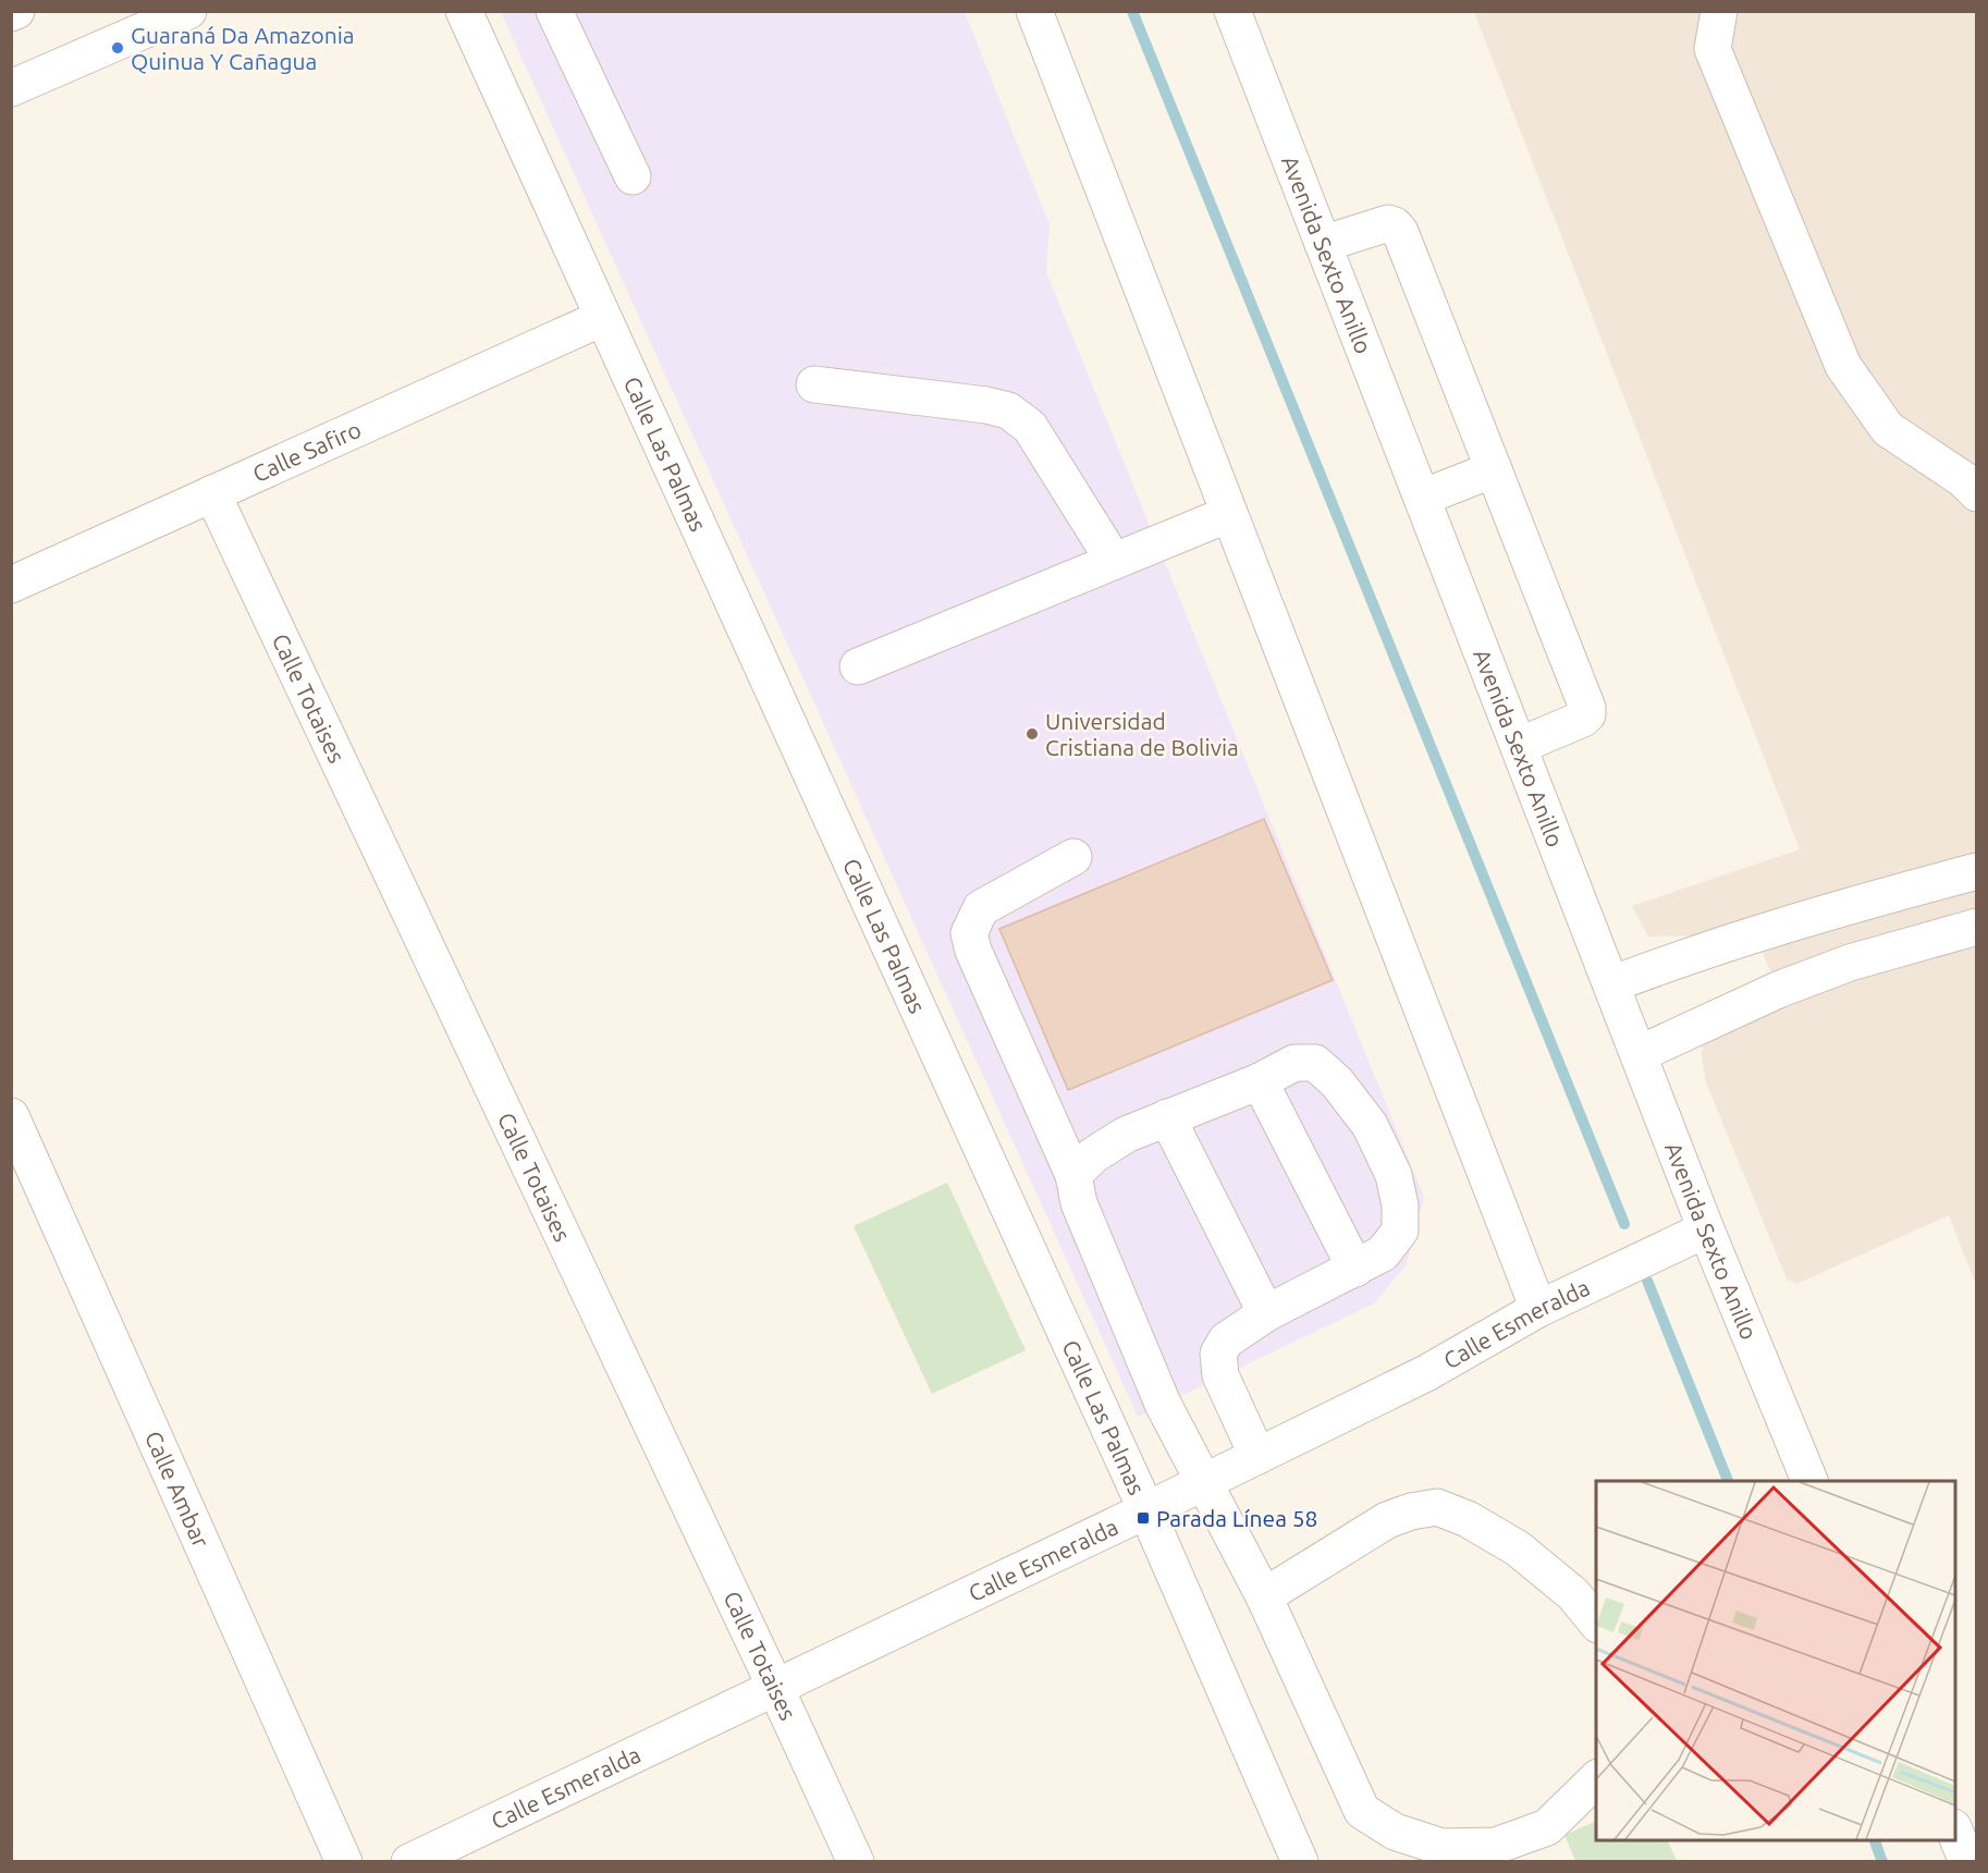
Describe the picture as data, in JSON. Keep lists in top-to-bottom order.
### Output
{
  "streets": {
    "street": [
      "Avenida Sexto Anillo",
      "Calle Safiro",
      "Calle Las Palmas",
      "Calle Totaises",
      "Calle Esmeralda",
      "Calle Ambar"
    ]
  },
  "crossings": [
    ["Avenida Sexto Anillo", "Calle Esmeralda"],
    ["Calle Safiro", "Calle Las Palmas"],
    ["Calle Safiro", "Calle Totaises"],
    ["Calle Las Palmas", "Calle Esmeralda"],
    ["Calle Totaises", "Calle Esmeralda"]
  ],
  "places": {
    "other": ["Guaraná Da Amazonia Quinua Y Cañagua", "Universidad Cristiana de Bolivia"],
    "transit": ["Parada Línea 58"]
  }
}
